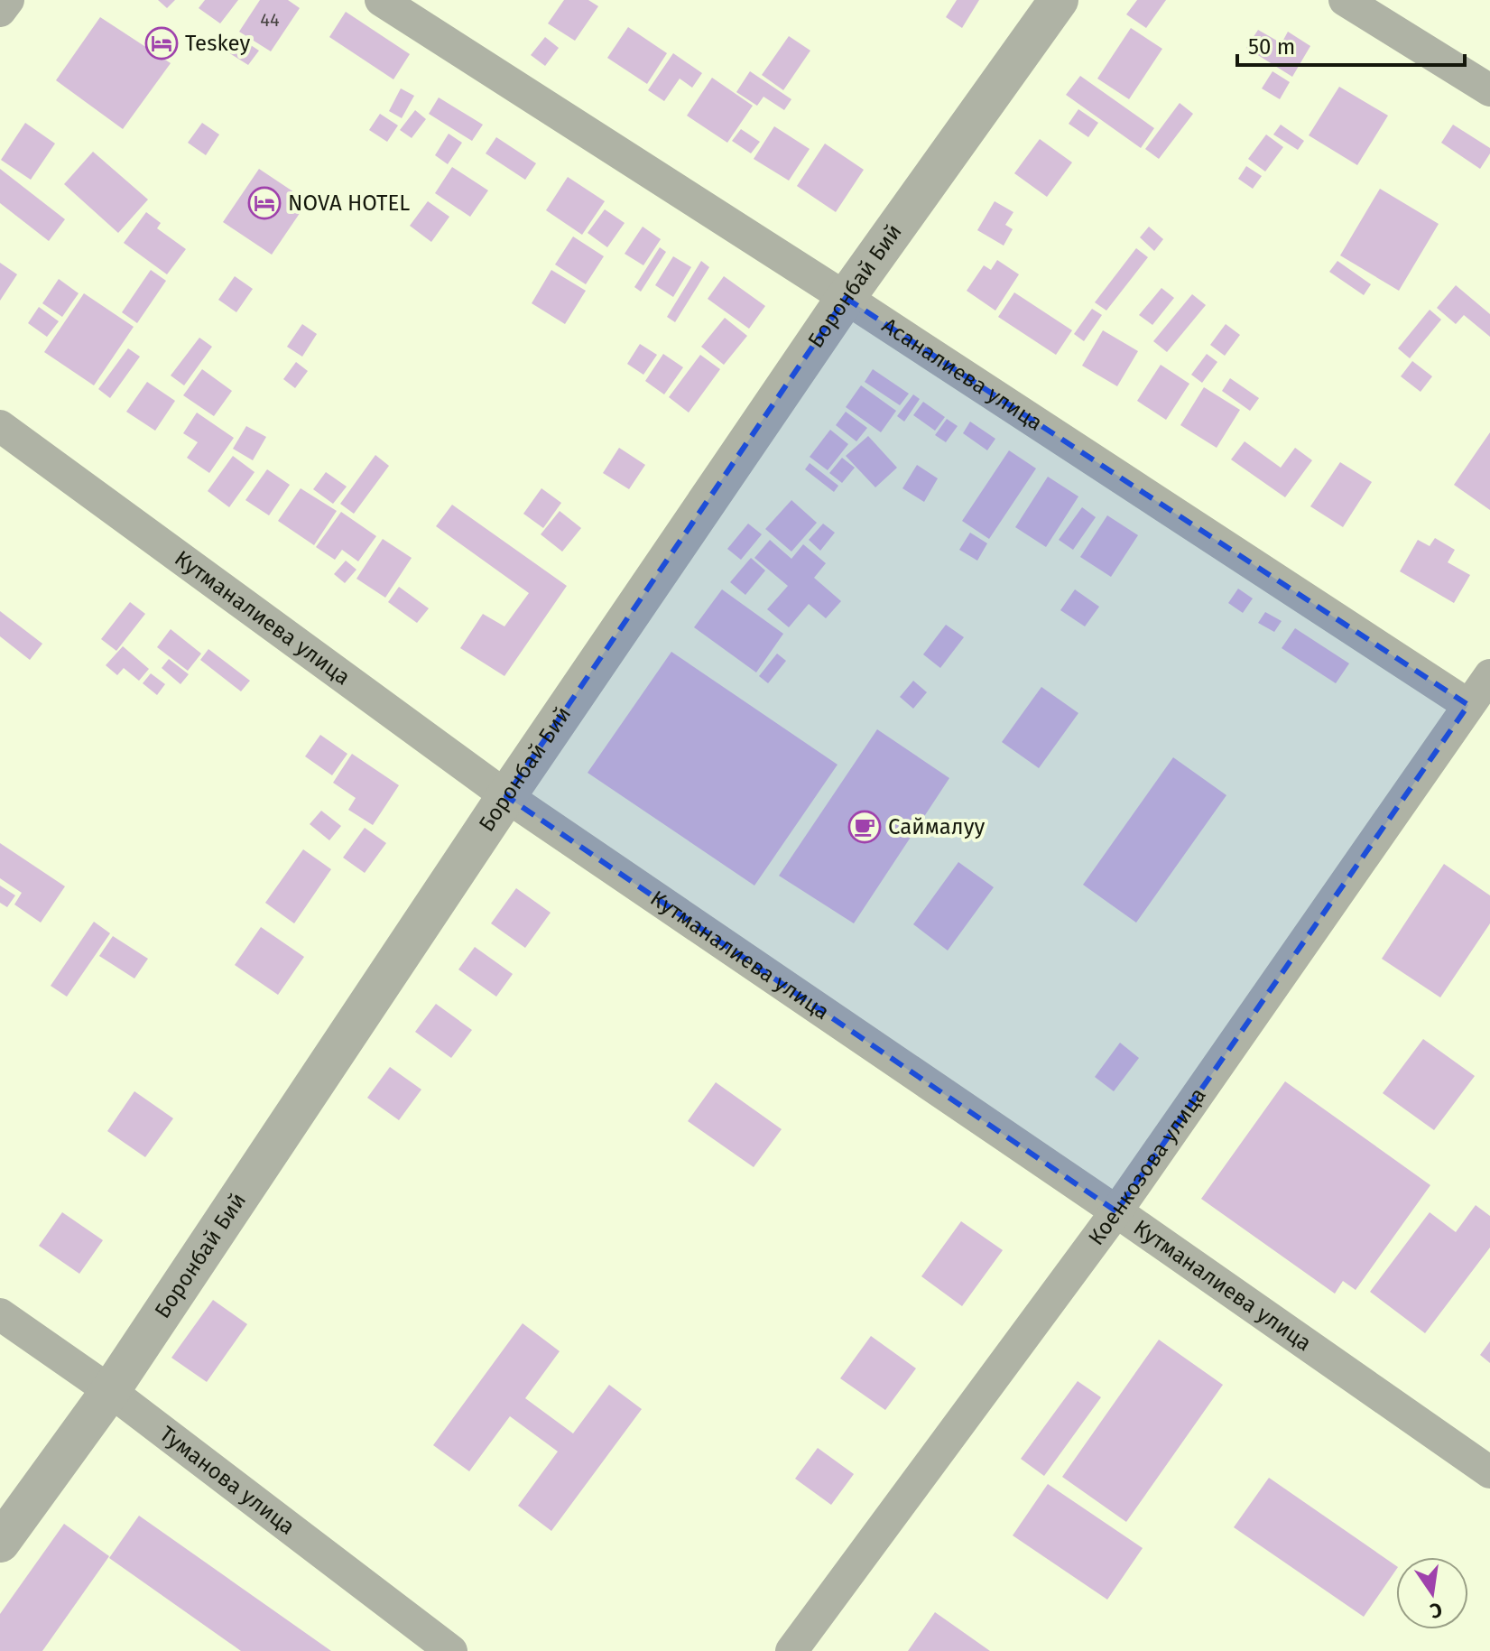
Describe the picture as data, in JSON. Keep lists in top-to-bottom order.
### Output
{
  "streets": {
    "street": [
      "Боронбай Бий",
      "Асаналиева улица",
      "Кутманалиева улица",
      "Коенкозова улица",
      "Туманова улица"
    ]
  },
  "crossings": [
    ["Боронбай Бий", "Асаналиева улица"],
    ["Боронбай Бий", "Кутманалиева улица"],
    ["Боронбай Бий", "Туманова улица"],
    ["Асаналиева улица", "Коенкозова улица"],
    ["Кутманалиева улица", "Коенкозова улица"]
  ],
  "places": {
    "hotel": ["Teskey", "NOVA HOTEL"],
    "cafe": ["Саймалуу"]
  },
  "house_numbers": ["44"],
  "scale_bar": "50 m",
  "north": "bottom"
}
